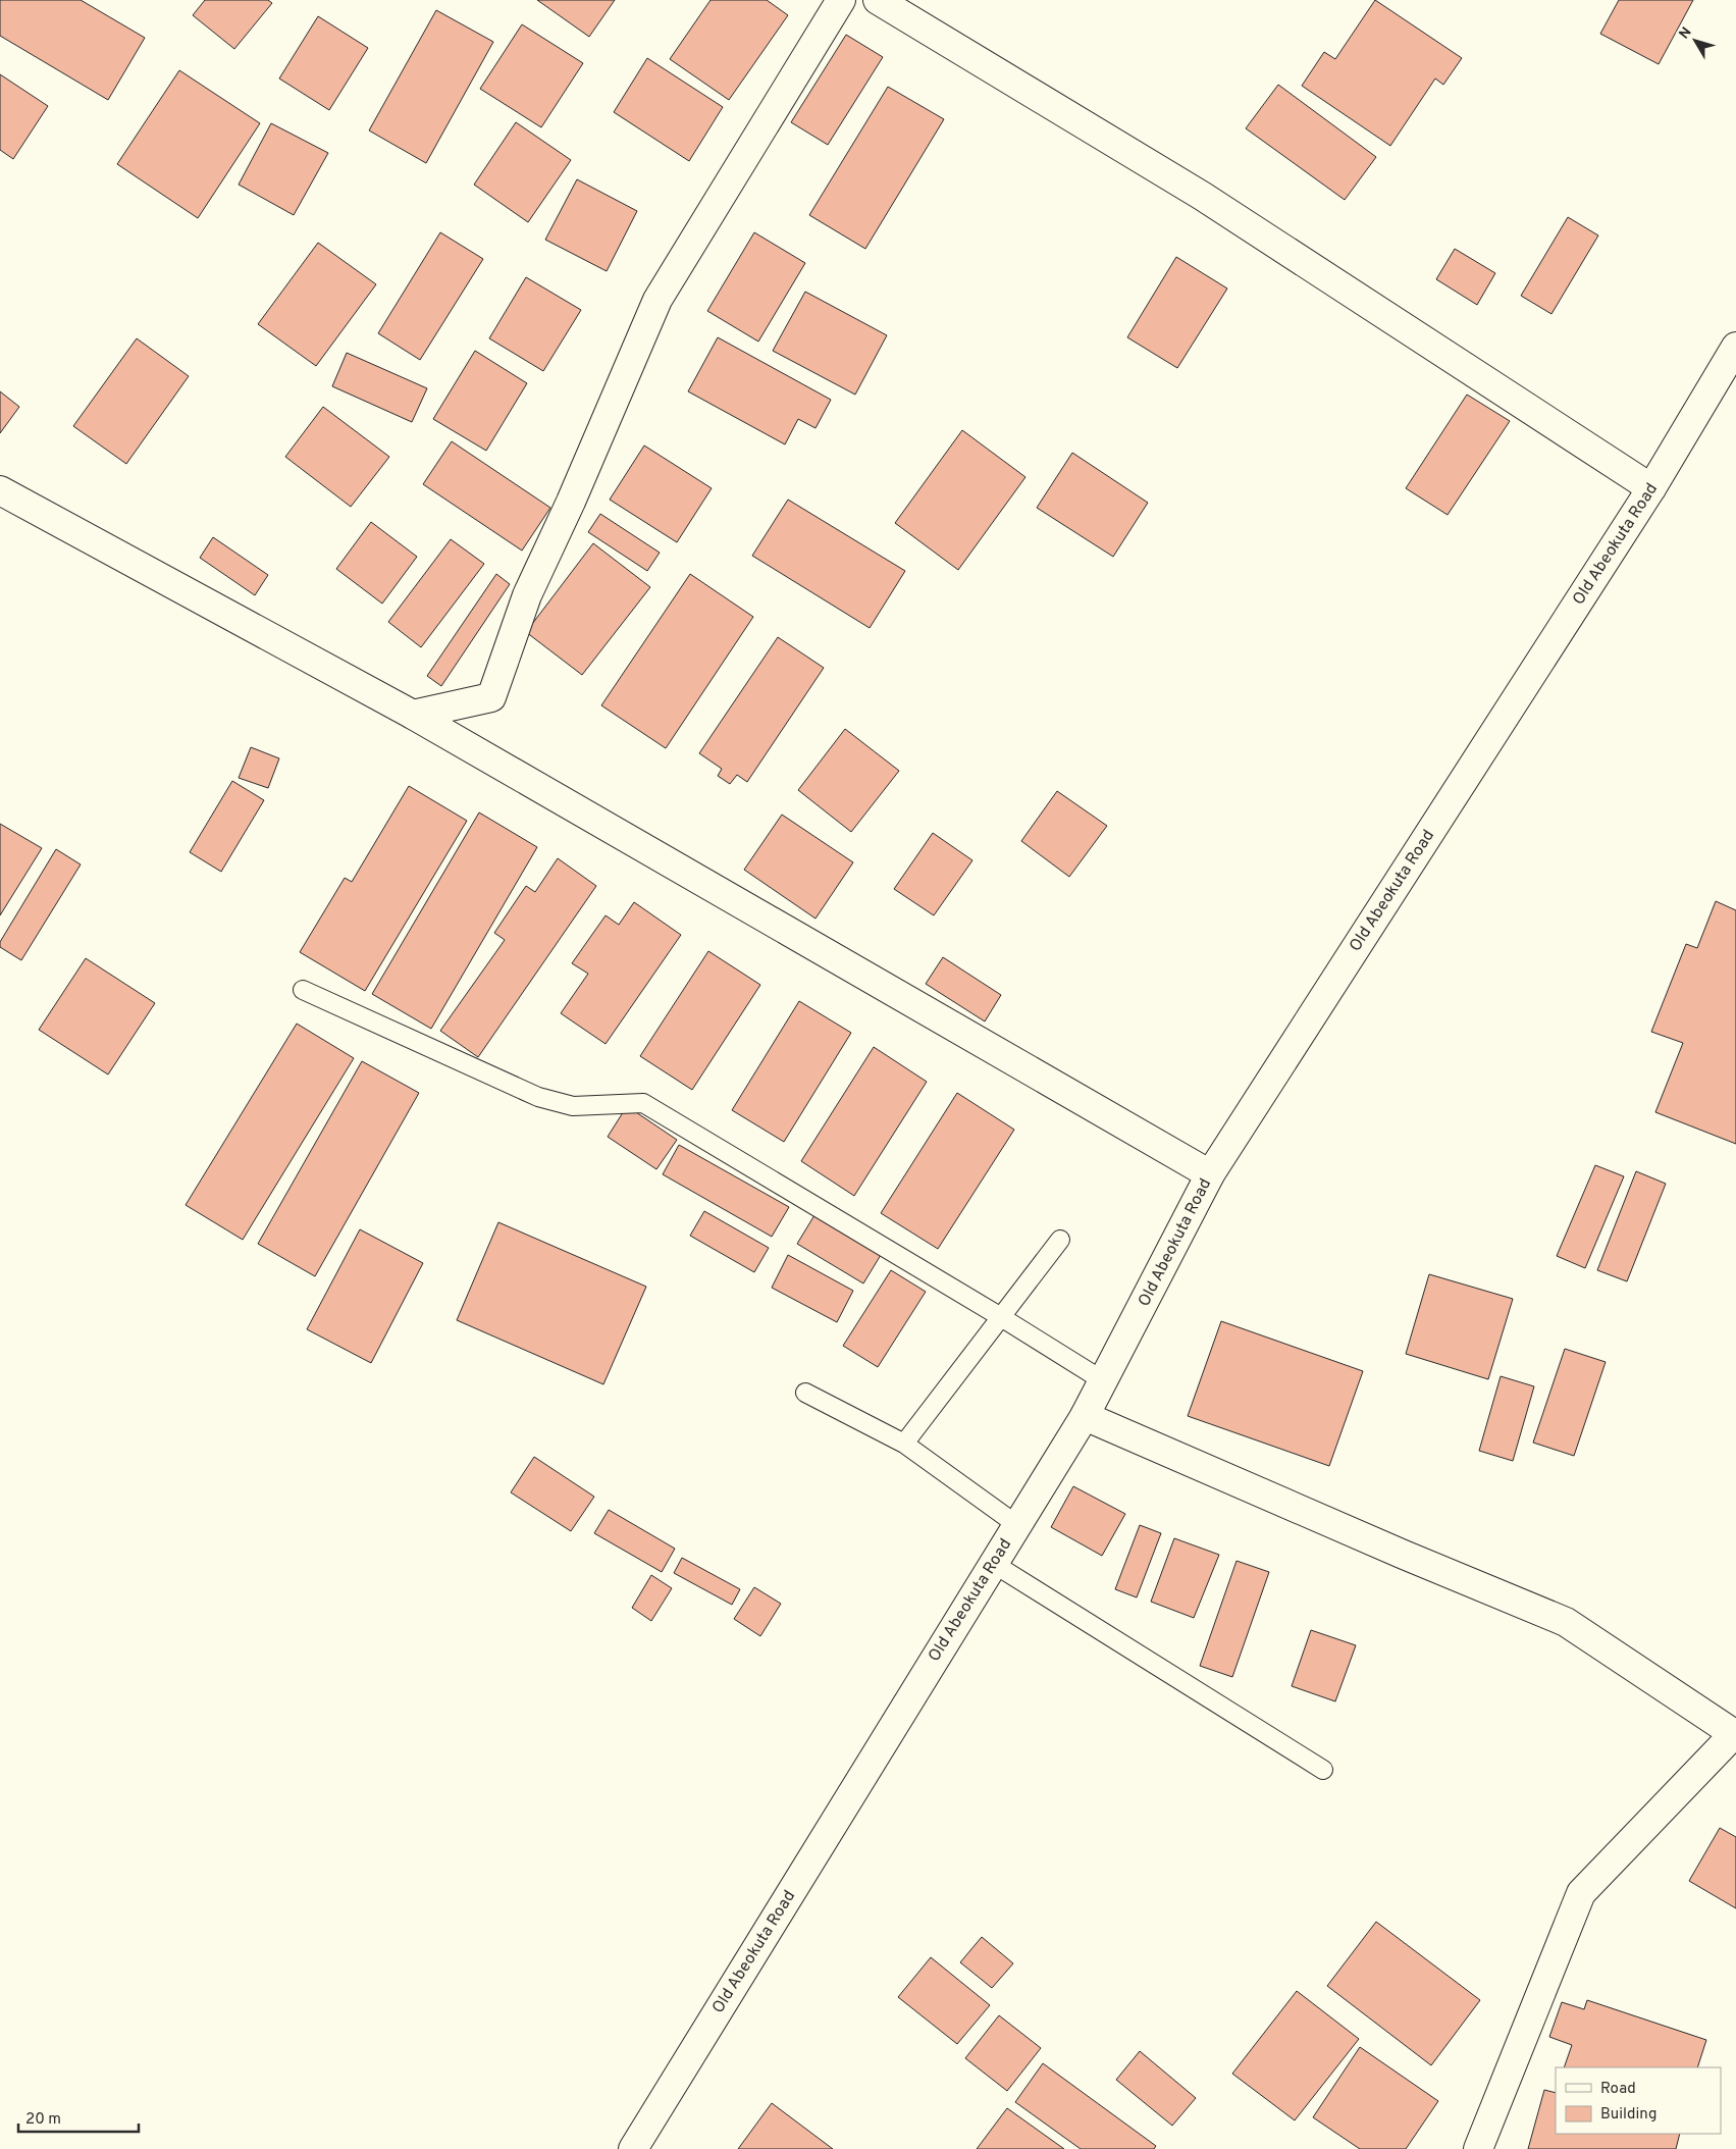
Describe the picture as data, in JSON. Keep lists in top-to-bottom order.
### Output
{
  "streets": {
    "main road": ["Old Abeokuta Road"]
  },
  "legend": ["Road", "Building"],
  "scale_bar": "20 m",
  "north": "top left"
}
